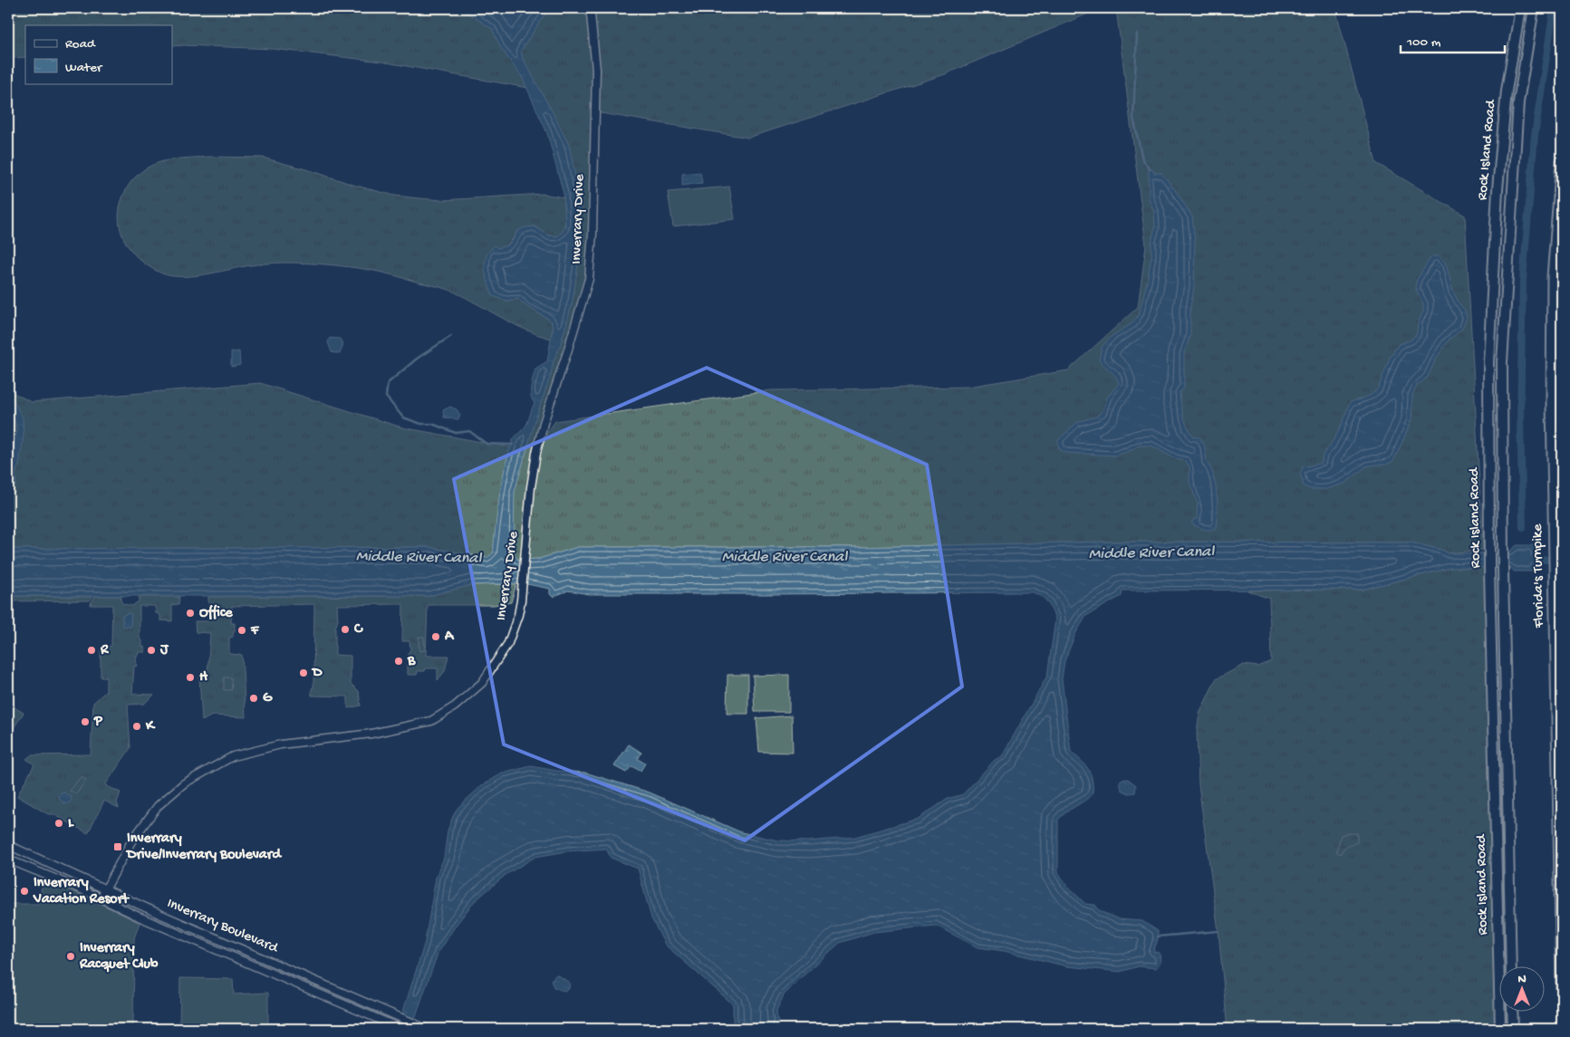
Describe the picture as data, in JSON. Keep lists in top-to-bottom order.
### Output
{
  "streets": {
    "highway": ["Florida's Turnpike"],
    "main road": ["Rock Island Road"],
    "street": ["Inverrary Drive", "Inverrary Boulevard"]
  },
  "crossings": [
    ["Inverrary Drive", "Inverrary Boulevard"]
  ],
  "water": ["Middle River Canal"],
  "places": {
    "other": [
      "Office",
      "C",
      "F",
      "A",
      "R",
      "J",
      "B",
      "D",
      "H",
      "G",
      "P",
      "K",
      "L",
      "Inverrary Vacation Resort",
      "Inverrary Racquet Club"
    ],
    "transit": ["Inverrary Drive/Inverrary Boulevard"]
  },
  "legend": ["Road", "Water"],
  "scale_bar": "100 m",
  "north": "top"
}
